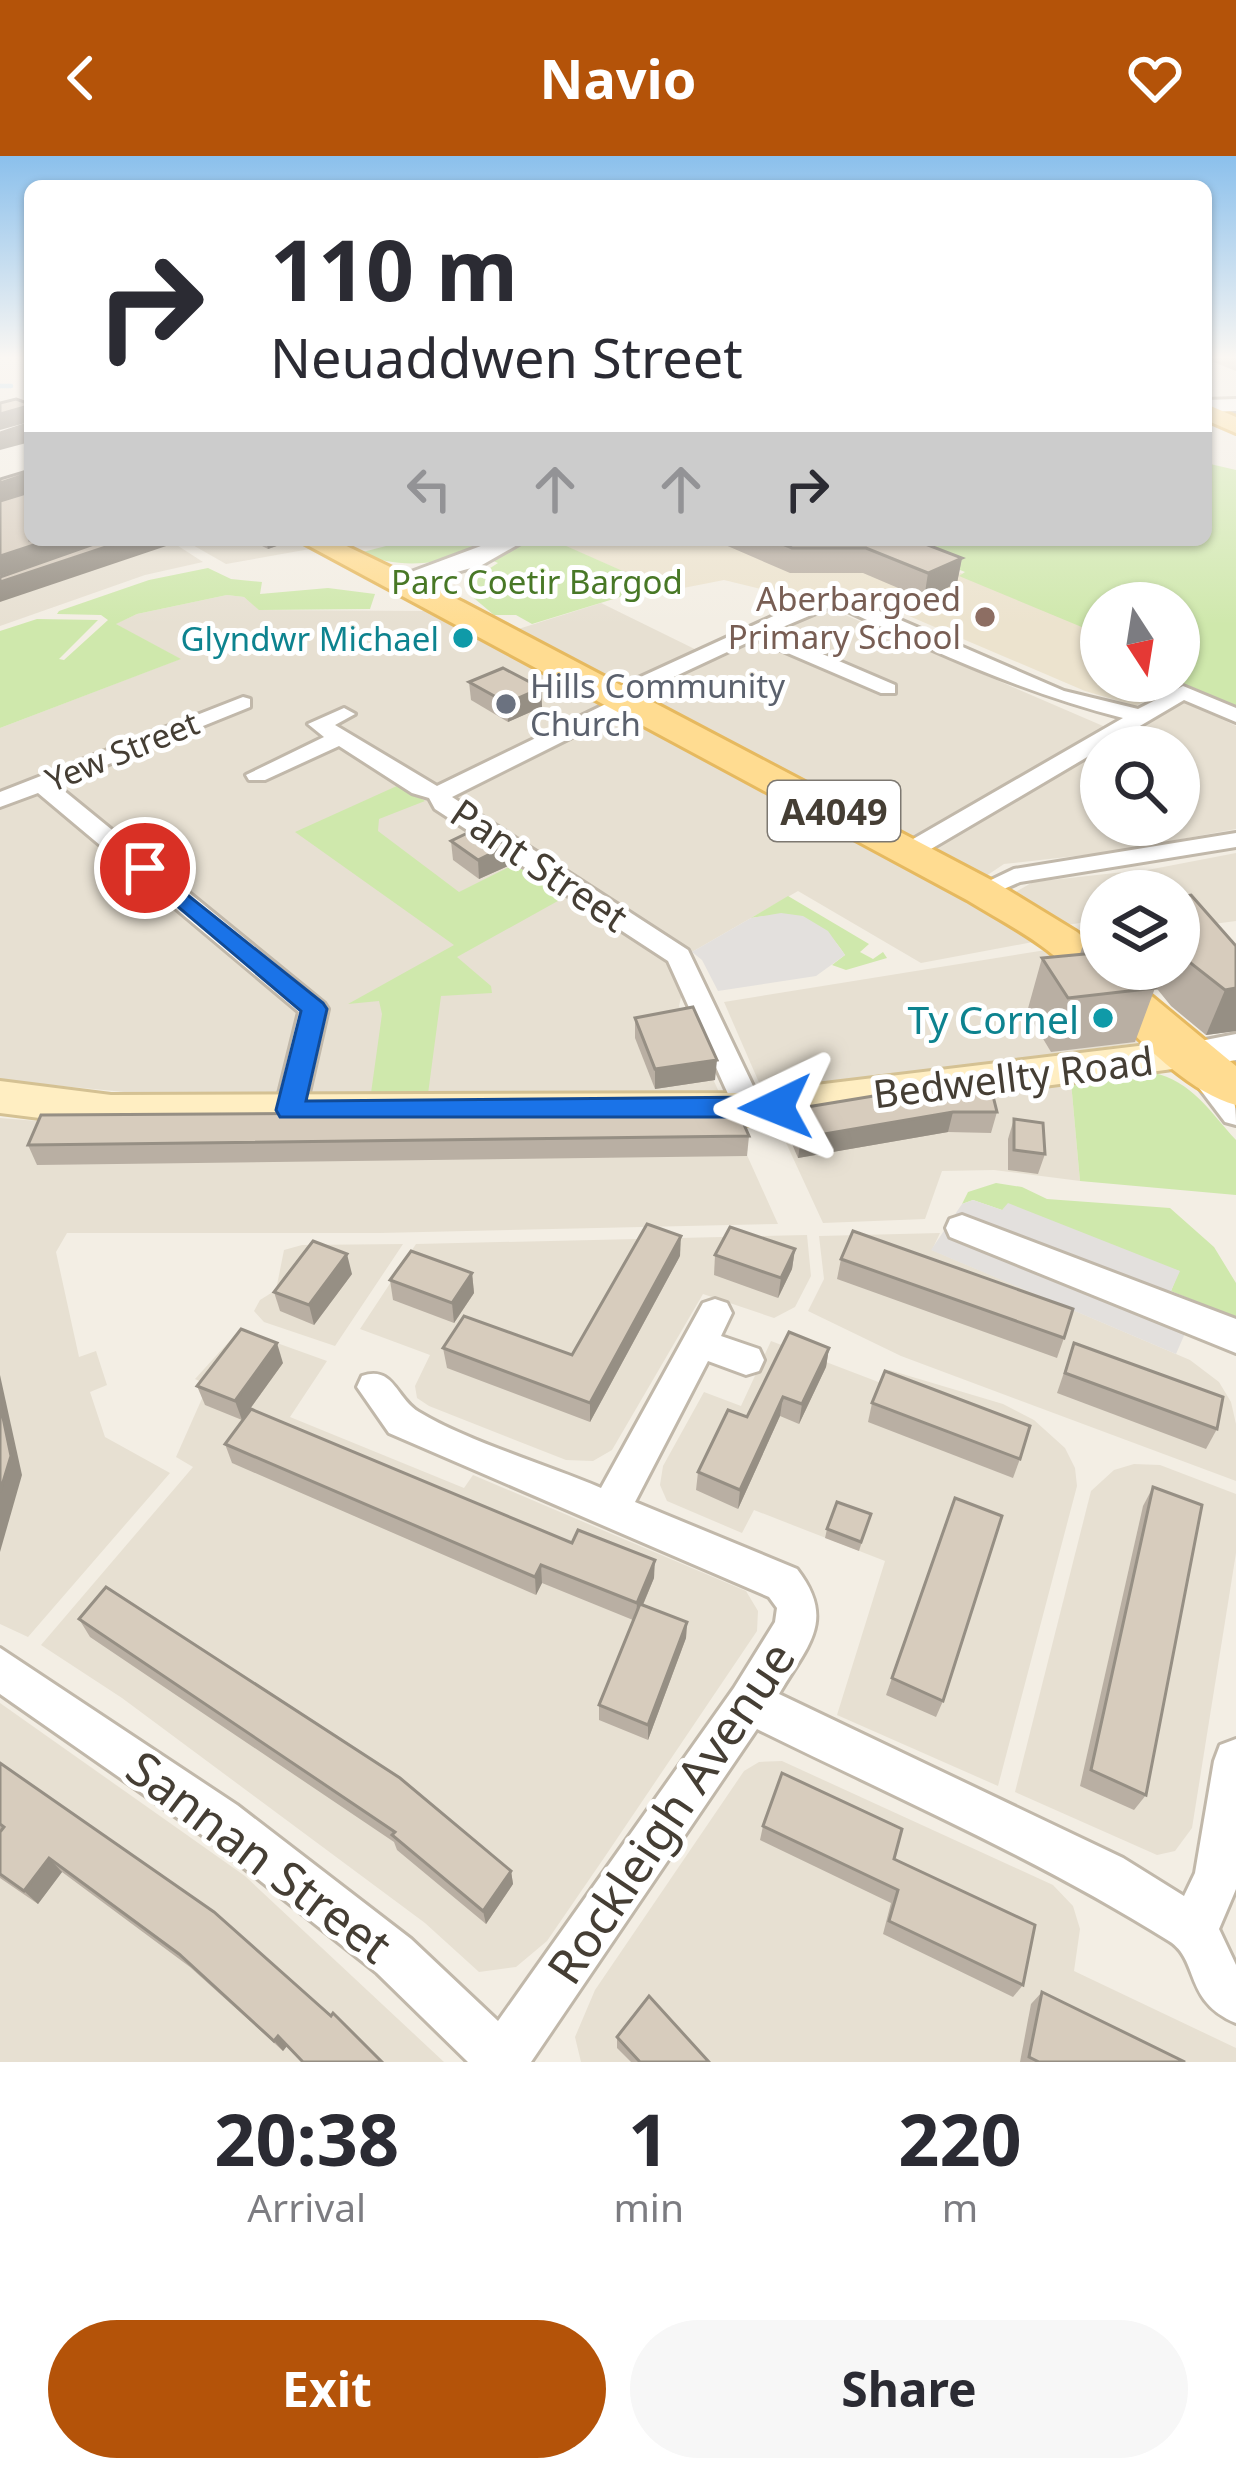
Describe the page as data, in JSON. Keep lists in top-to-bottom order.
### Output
{
  "streets": {
    "main road": ["A4049", "Bedwellty Road"],
    "street": [
      "Yew Street",
      "Pant Street",
      "Rockleigh Avenue",
      "Sannan Street"
    ]
  },
  "crossings": [
    ["A4049", "Pant Street"],
    ["A4049", "Bedwellty Road"],
    ["Pant Street", "Bedwellty Road"],
    ["Rockleigh Avenue", "Sannan Street"]
  ],
  "parks": ["Parc Coetir Bargod"],
  "places": [
    "Aberbargoed Primary School",
    "Glyndwr Michael",
    "Hills Community Church",
    "Ty Cornel"
  ],
  "north": "bottom",
  "page": {
    "header": "Navio",
    "turn": ["110 m", "Neuaddwen Street"],
    "eta": [
      "20:38",
      "Arrival",
      "1",
      "min",
      "220",
      "m"
    ],
    "buttons": ["Exit", "Share"]
  }
}
